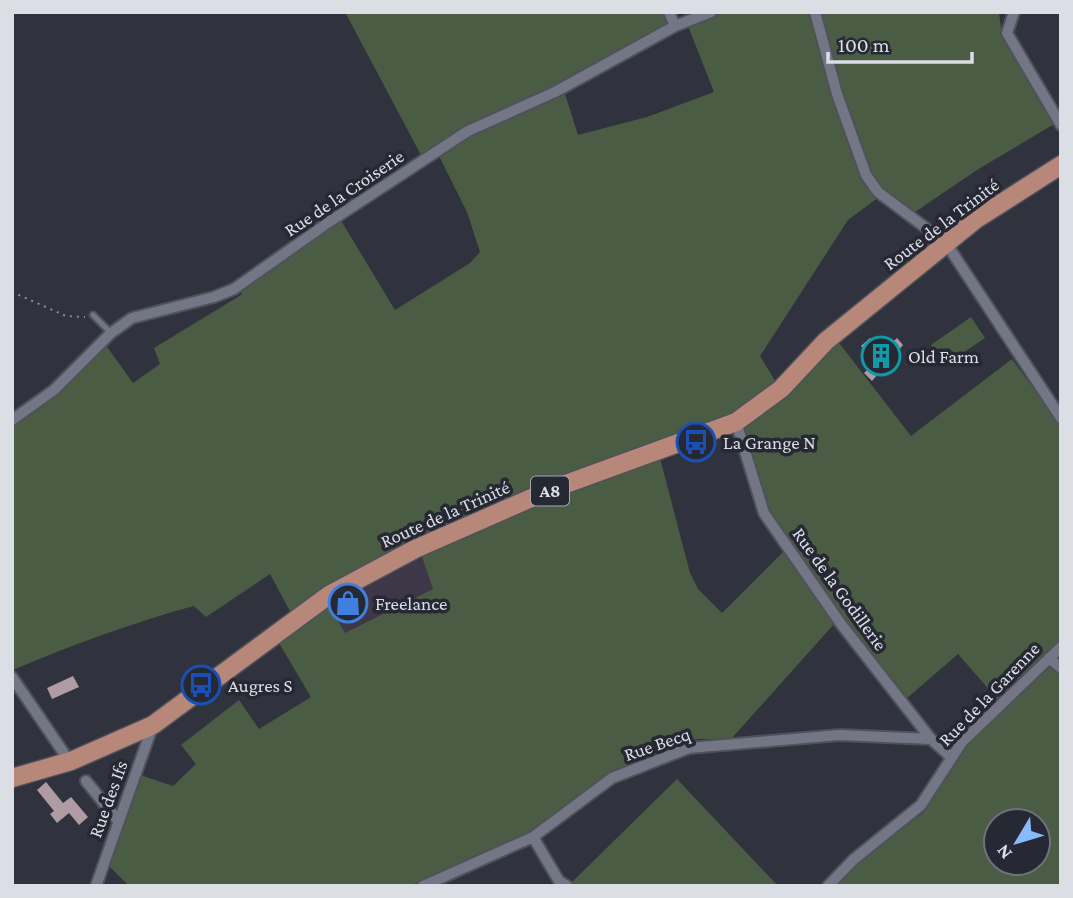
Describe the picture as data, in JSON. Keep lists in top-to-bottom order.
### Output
{
  "streets": {
    "main road": ["Route de la Trinité", "A8"],
    "street": [
      "Rue de la Croiserie",
      "Rue de la Godillerie",
      "Rue de la Garenne",
      "Rue Becq",
      "Rue des Ifs"
    ]
  },
  "crossings": [
    ["Route de la Trinité", "Rue de la Godillerie"],
    ["Route de la Trinité", "Rue des Ifs"],
    ["Rue de la Godillerie", "Rue de la Garenne"],
    ["Rue de la Godillerie", "Rue Becq"]
  ],
  "places": {
    "building": ["Old Farm"],
    "bus stop": ["La Grange N", "Augres S"],
    "shop": ["Freelance"]
  },
  "scale_bar": "100 m",
  "north": "bottom left"
}
